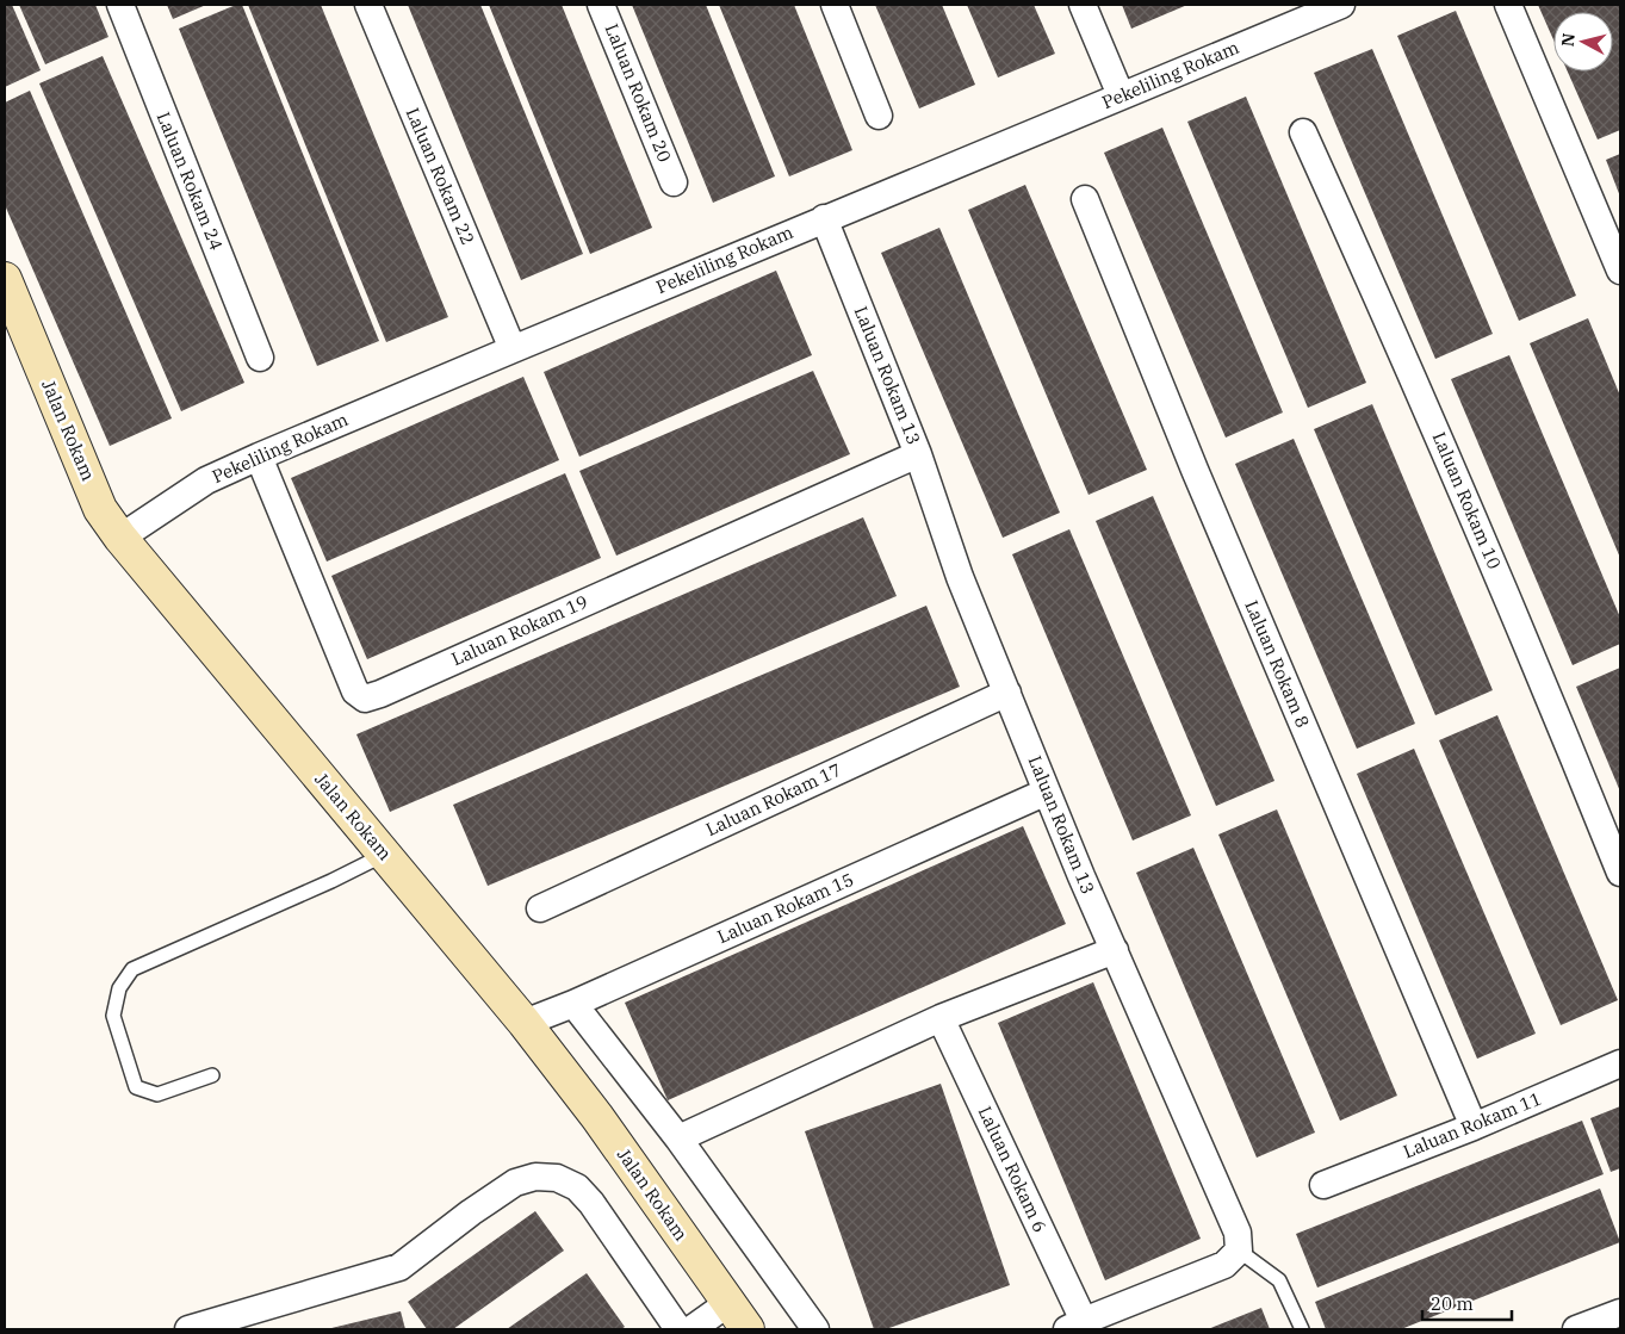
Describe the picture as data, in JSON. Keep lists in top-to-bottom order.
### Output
{
  "streets": {
    "main road": ["Jalan Rokam"],
    "street": [
      "Pekeliling Rokam",
      "Laluan Rokam 20",
      "Laluan Rokam 22",
      "Laluan Rokam 24",
      "Laluan Rokam 13",
      "Laluan Rokam 10",
      "Laluan Rokam 19",
      "Laluan Rokam 8",
      "Laluan Rokam 17",
      "Laluan Rokam 15",
      "Laluan Rokam 11",
      "Laluan Rokam 6"
    ]
  },
  "crossings": [
    ["Pekeliling Rokam", "Laluan Rokam 22"],
    ["Pekeliling Rokam", "Laluan Rokam 13"],
    ["Pekeliling Rokam", "Jalan Rokam"],
    ["Pekeliling Rokam", "Laluan Rokam 19"],
    ["Laluan Rokam 13", "Laluan Rokam 19"],
    ["Laluan Rokam 13", "Laluan Rokam 17"],
    ["Laluan Rokam 13", "Laluan Rokam 15"],
    ["Jalan Rokam", "Laluan Rokam 15"],
    ["Laluan Rokam 8", "Laluan Rokam 11"]
  ],
  "scale_bar": "20 m",
  "north": "left"
}
